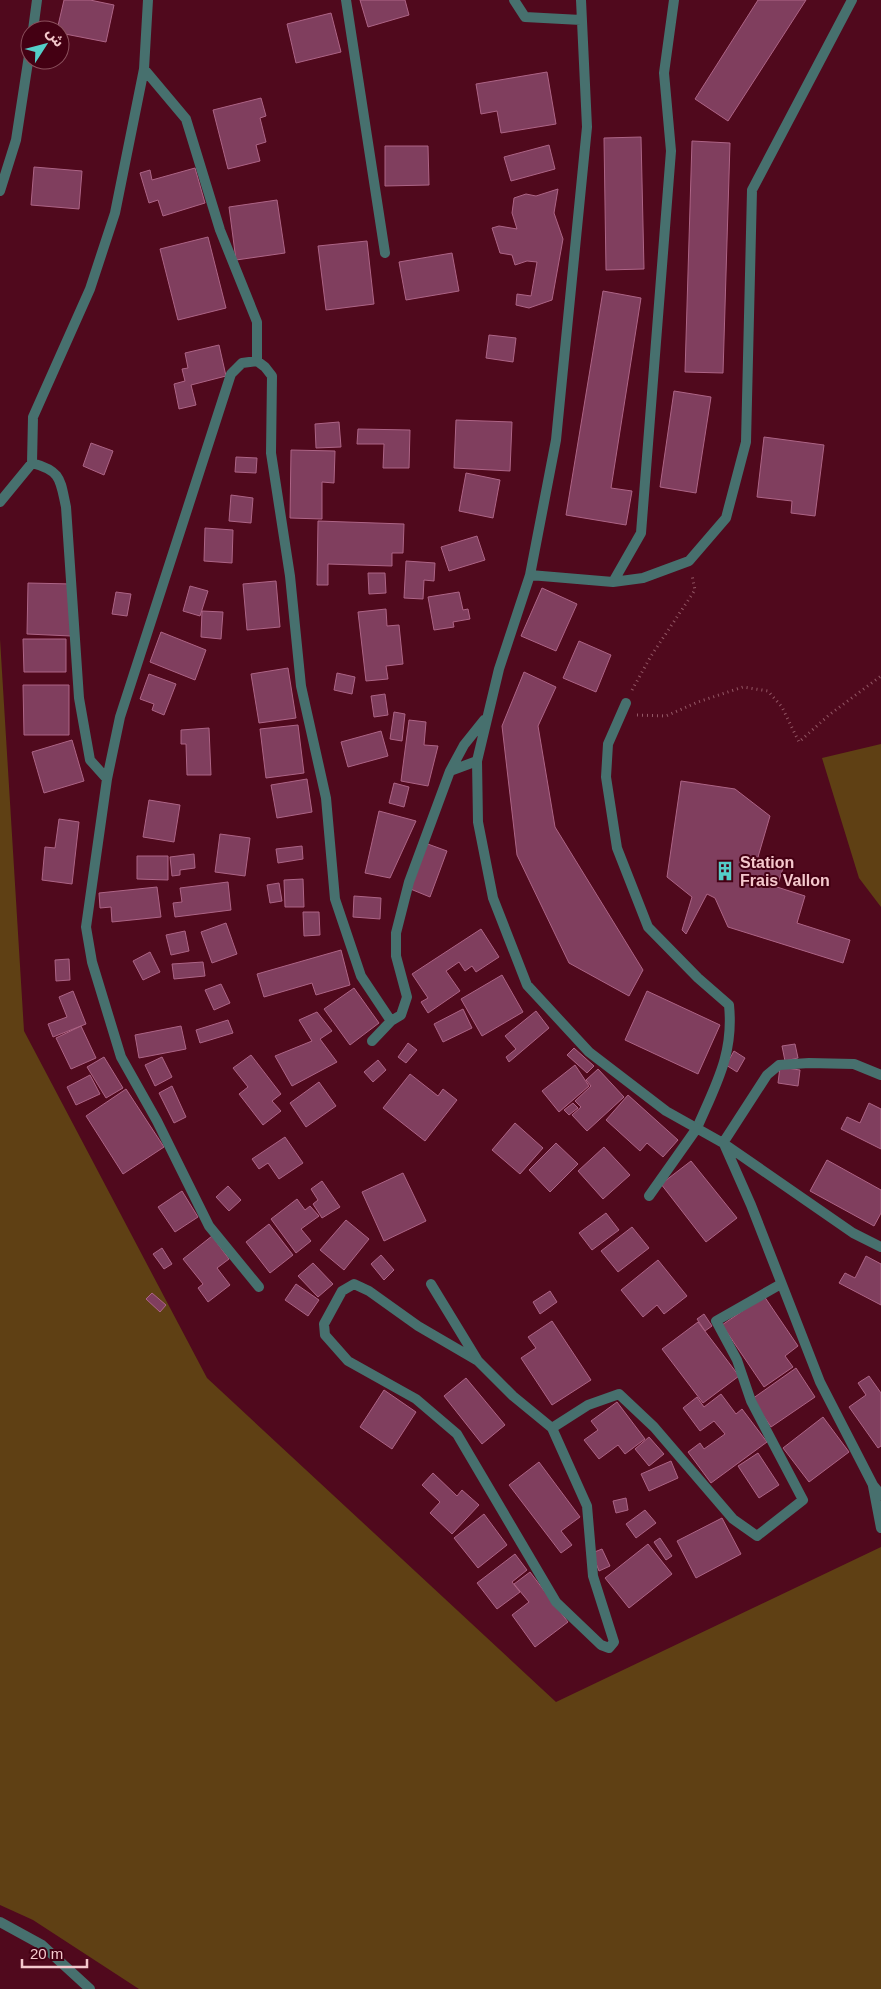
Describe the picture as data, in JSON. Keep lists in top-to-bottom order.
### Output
{
  "places": {
    "building": ["Station Frais Vallon"]
  },
  "scale_bar": "20 m",
  "north": "top right"
}
